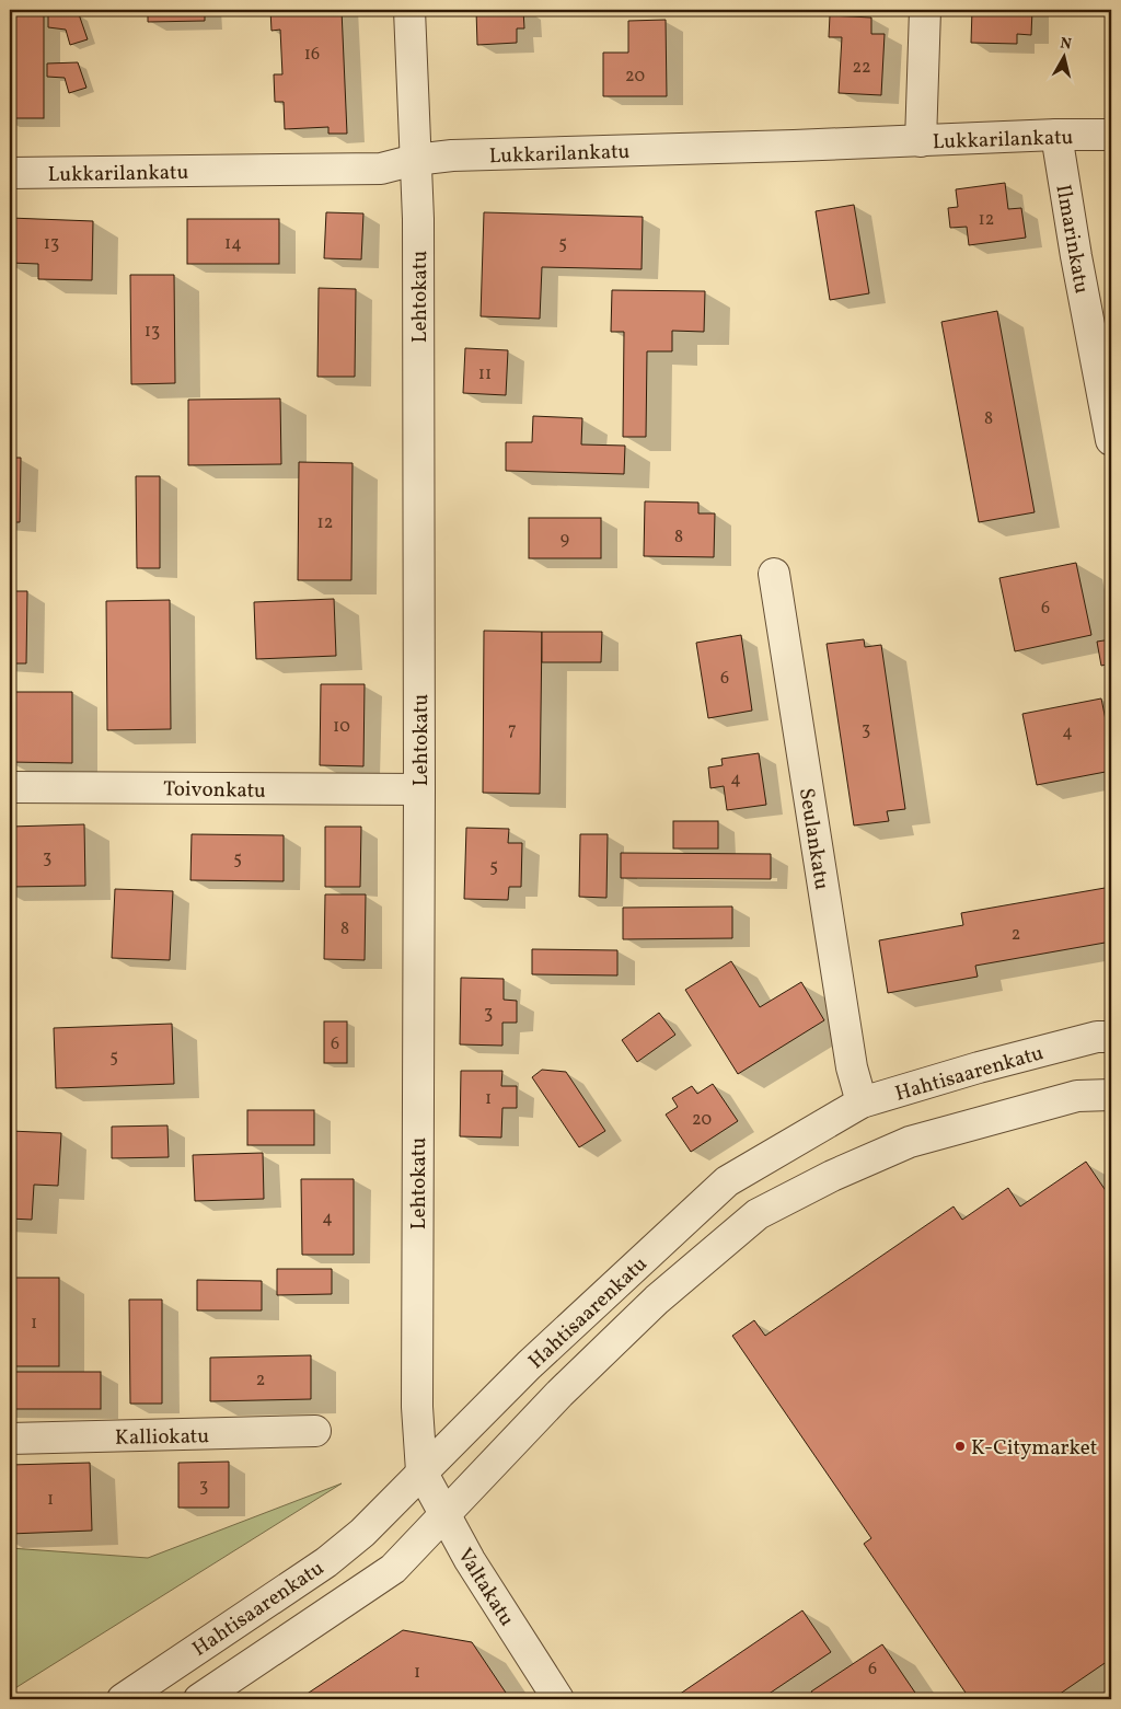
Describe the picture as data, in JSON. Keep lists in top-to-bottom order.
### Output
{
  "streets": {
    "street": [
      "Lukkarilankatu",
      "Ilmarinkatu",
      "Lehtokatu",
      "Toivonkatu",
      "Seulankatu",
      "Hahtisaarenkatu",
      "Kalliokatu",
      "Valtakatu"
    ]
  },
  "crossings": [
    ["Lukkarilankatu", "Ilmarinkatu"],
    ["Lukkarilankatu", "Lehtokatu"],
    ["Lehtokatu", "Toivonkatu"],
    ["Lehtokatu", "Hahtisaarenkatu"],
    ["Lehtokatu", "Valtakatu"],
    ["Seulankatu", "Hahtisaarenkatu"],
    ["Hahtisaarenkatu", "Valtakatu"]
  ],
  "places": ["K-Citymarket"],
  "house_numbers": [
    "16",
    "22",
    "20",
    "12",
    "13",
    "14",
    "5",
    "13",
    "11",
    "8",
    "12",
    "8",
    "9",
    "6",
    "6",
    "10",
    "7",
    "3",
    "4",
    "4",
    "3",
    "5",
    "5",
    "8",
    "2",
    "3",
    "6",
    "5",
    "1",
    "20",
    "4",
    "1",
    "2",
    "3",
    "1",
    "6",
    "1"
  ],
  "north": "top"
}
